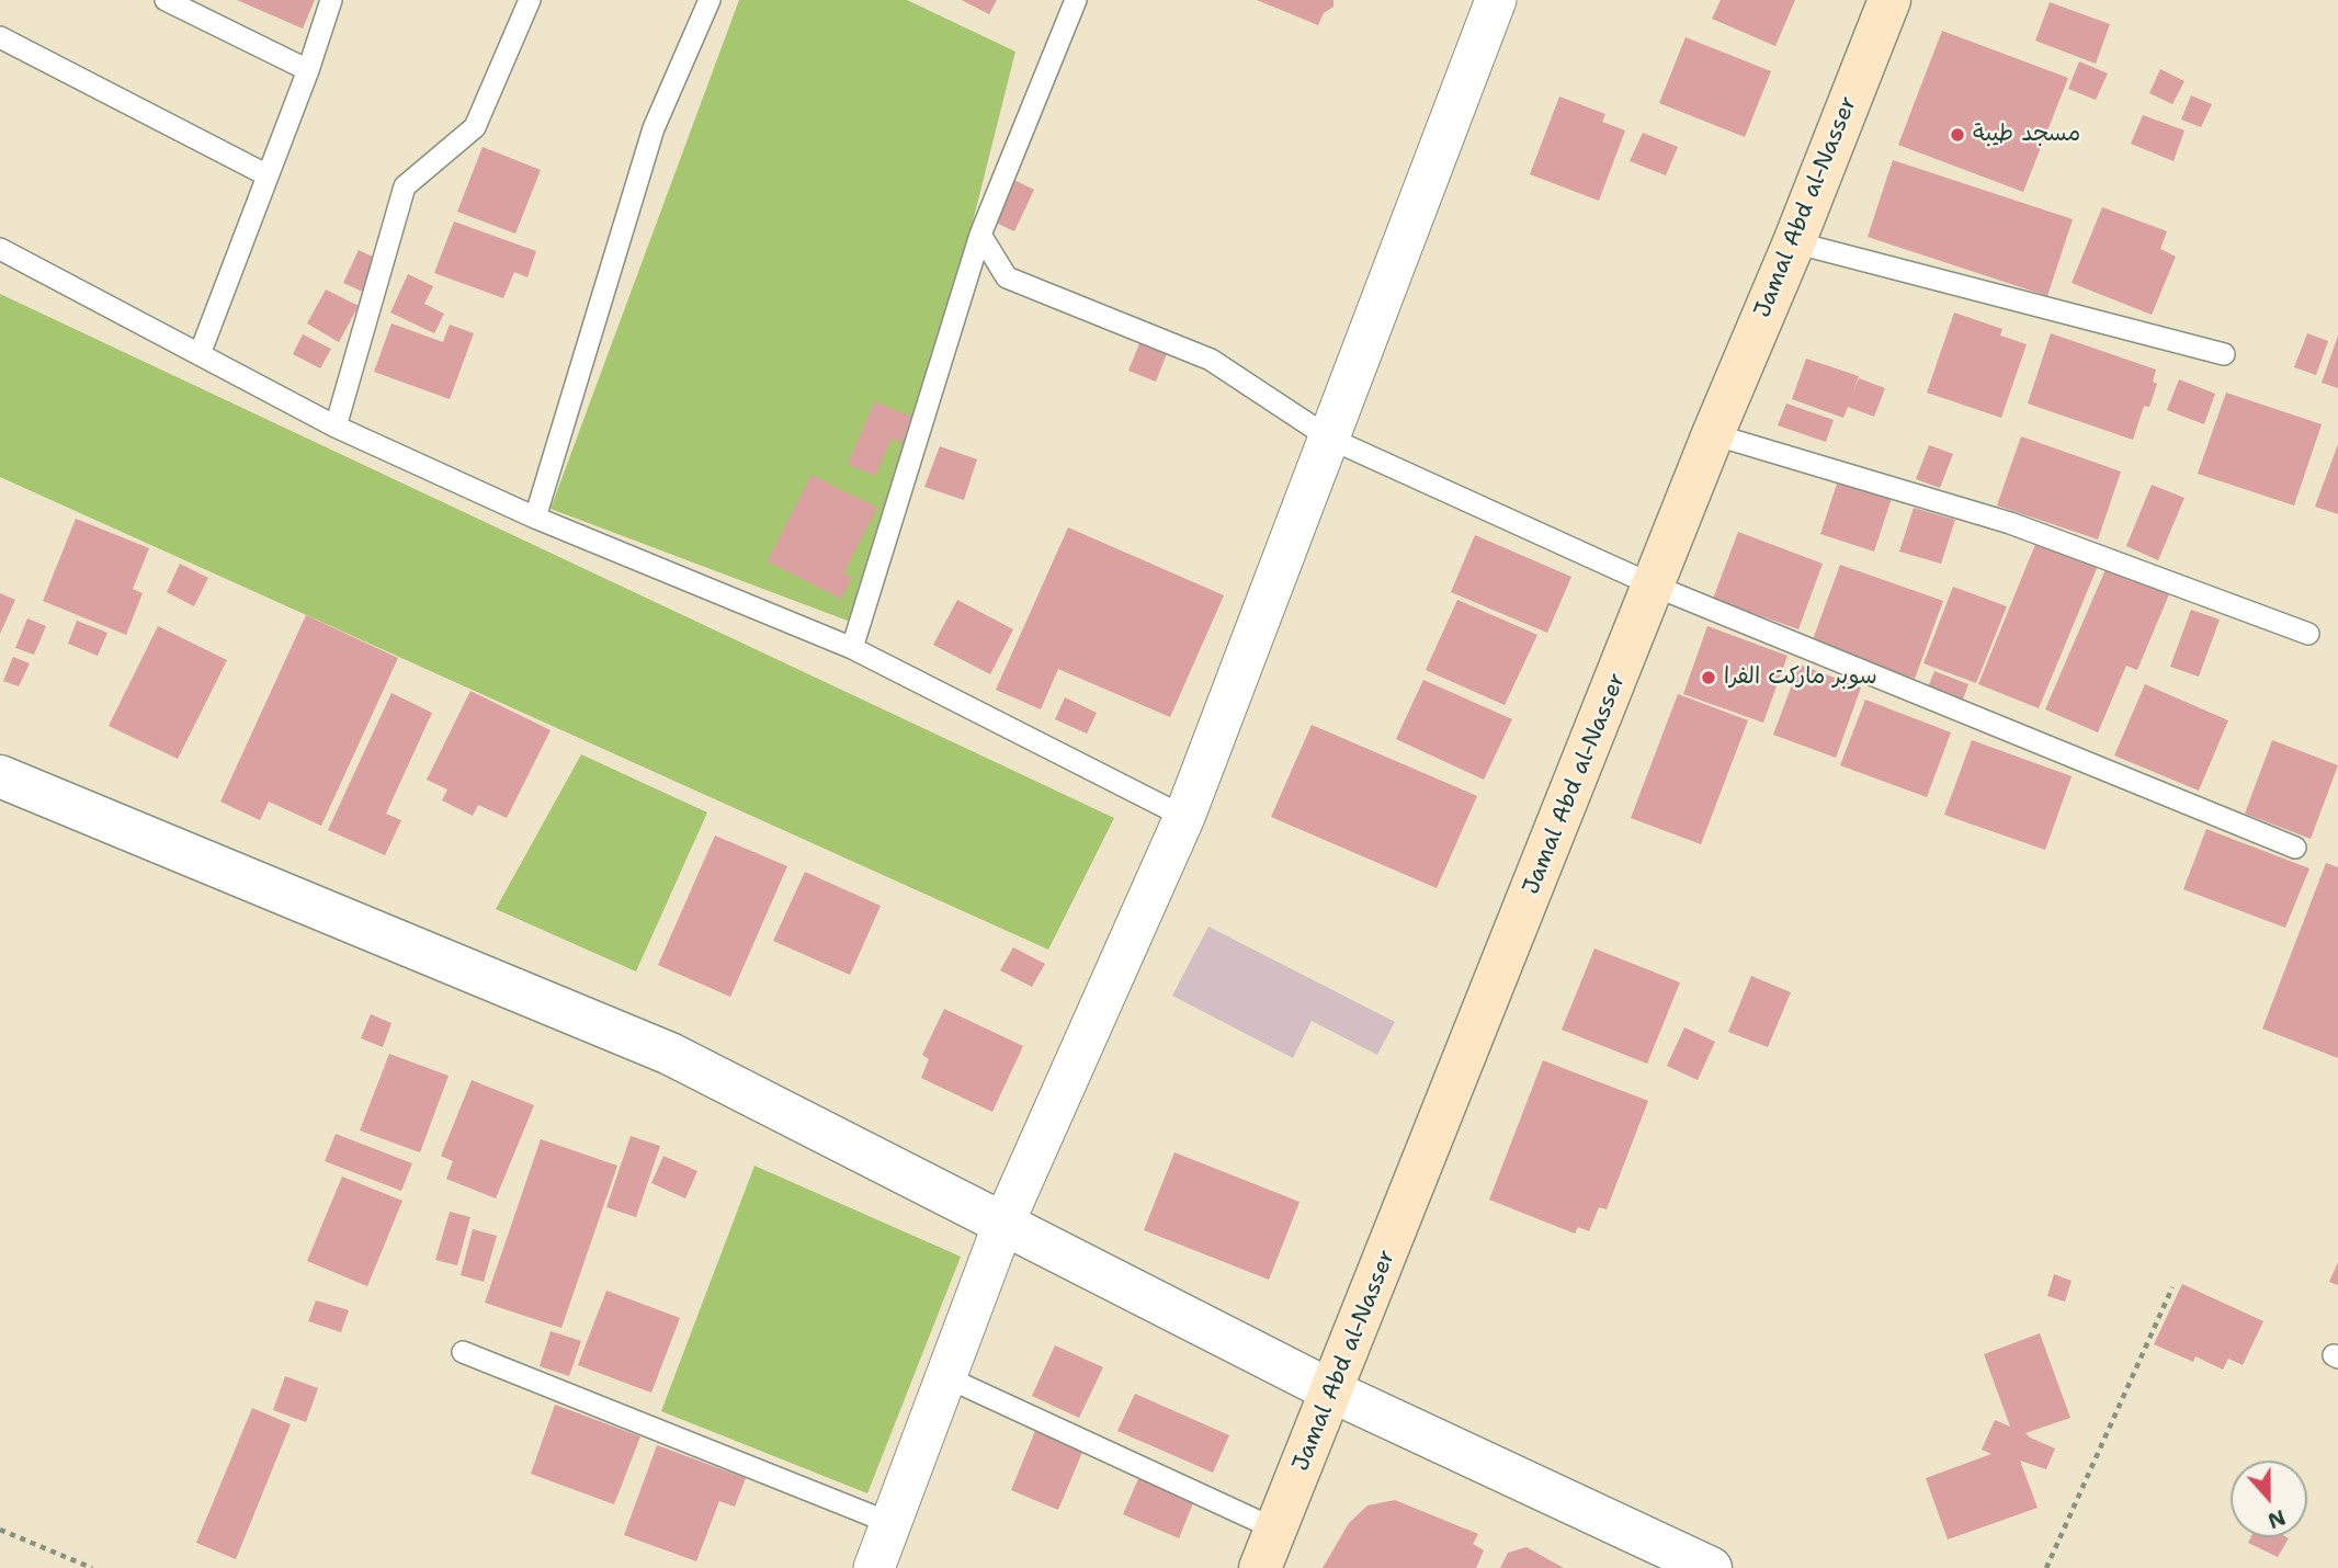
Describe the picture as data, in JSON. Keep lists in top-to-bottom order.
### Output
{
  "streets": {
    "main road": ["Jamal Abd al-Nasser"]
  },
  "places": ["مسجد طيبة", "سوبر ماركت الفرا"],
  "north": "bottom"
}
